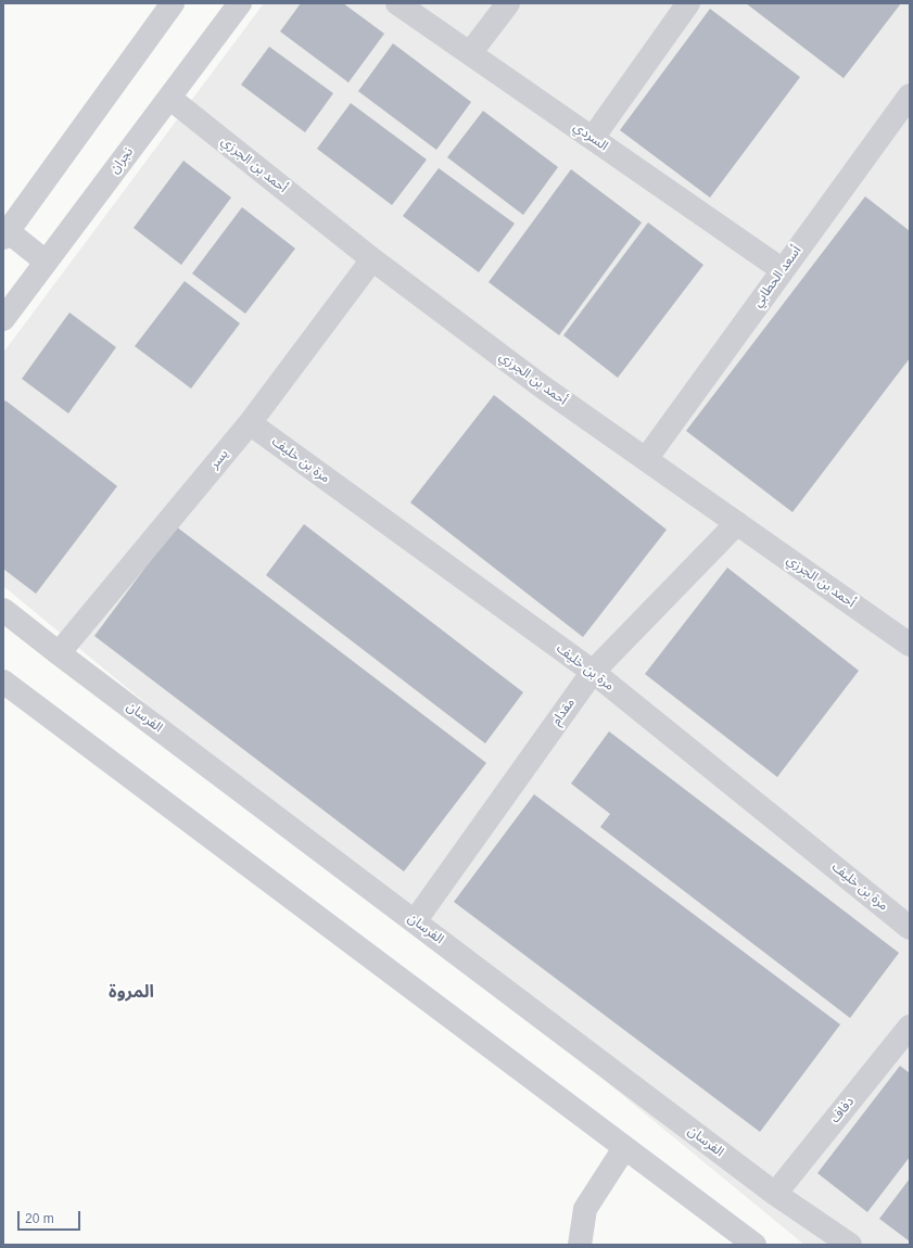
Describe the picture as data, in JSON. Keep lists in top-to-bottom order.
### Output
{
  "streets": {
    "street": [
      "السردي",
      "نجران",
      "أحمد بن الجرزي",
      "أسعد الحطابي",
      "يسر",
      "مرة بن خليف",
      "مقدام",
      "الفرسان",
      "دفاف"
    ]
  },
  "crossings": [
    ["السردي", "أسعد الحطابي"],
    ["نجران", "أحمد بن الجرزي"],
    ["أحمد بن الجرزي", "أسعد الحطابي"],
    ["أحمد بن الجرزي", "يسر"],
    ["أحمد بن الجرزي", "مقدام"],
    ["يسر", "مرة بن خليف"],
    ["يسر", "الفرسان"],
    ["مرة بن خليف", "مقدام"],
    ["مقدام", "الفرسان"],
    ["الفرسان", "دفاف"]
  ],
  "districts": ["المروة"],
  "scale_bar": "20 m"
}
